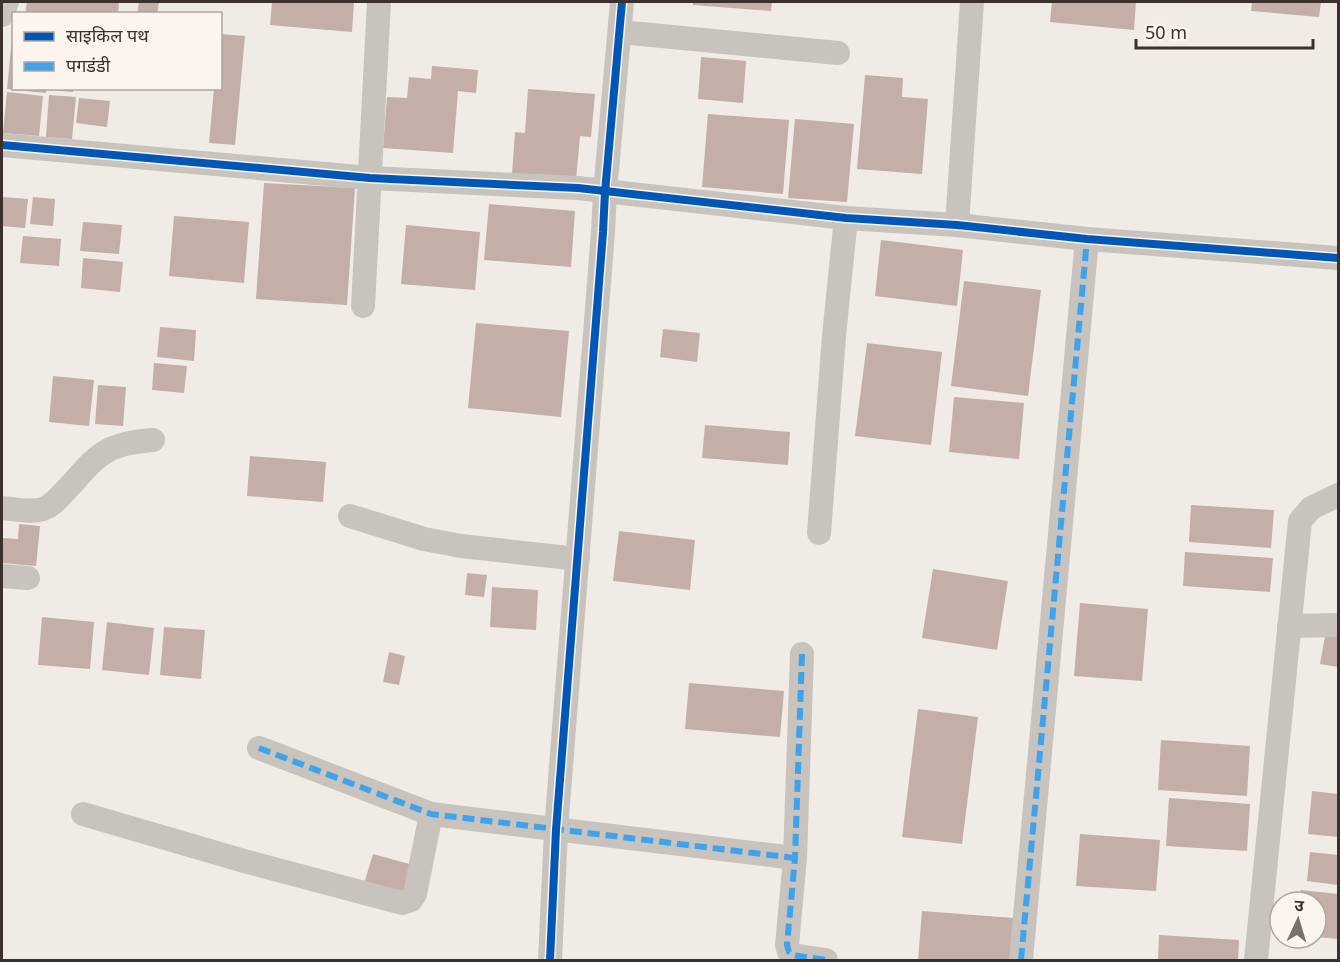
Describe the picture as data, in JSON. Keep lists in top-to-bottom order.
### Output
{
  "legend": ["साइकिल पथ", "पगडंडी"],
  "scale_bar": "50 m",
  "north": "top"
}
